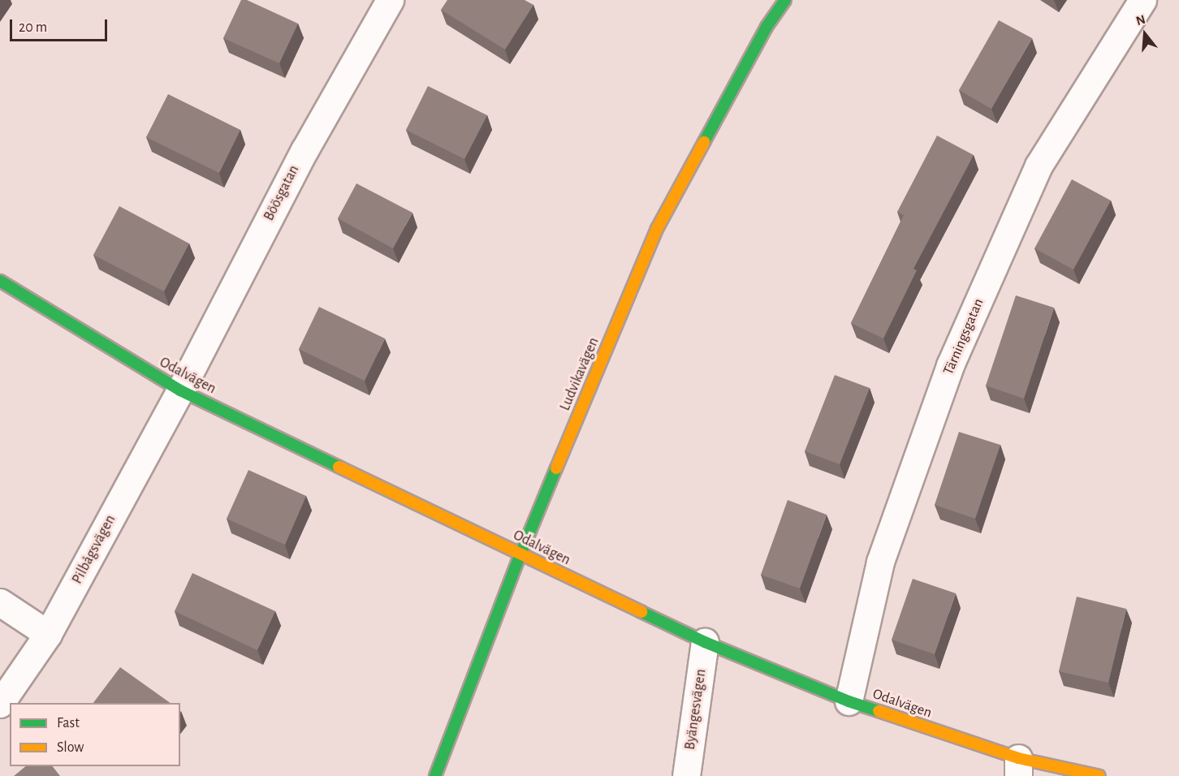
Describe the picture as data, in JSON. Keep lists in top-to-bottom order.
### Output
{
  "streets": {
    "street": [
      "Böösgatan",
      "Tärningsgatan",
      "Ludvikavägen",
      "Odalvägen",
      "Pilbågsvägen",
      "Byängesvägen"
    ]
  },
  "crossings": [
    ["Böösgatan", "Odalvägen"],
    ["Böösgatan", "Pilbågsvägen"],
    ["Tärningsgatan", "Odalvägen"],
    ["Ludvikavägen", "Odalvägen"],
    ["Odalvägen", "Pilbågsvägen"],
    ["Odalvägen", "Byängesvägen"]
  ],
  "legend": ["Fast", "Slow"],
  "scale_bar": "20 m",
  "north": "top"
}
